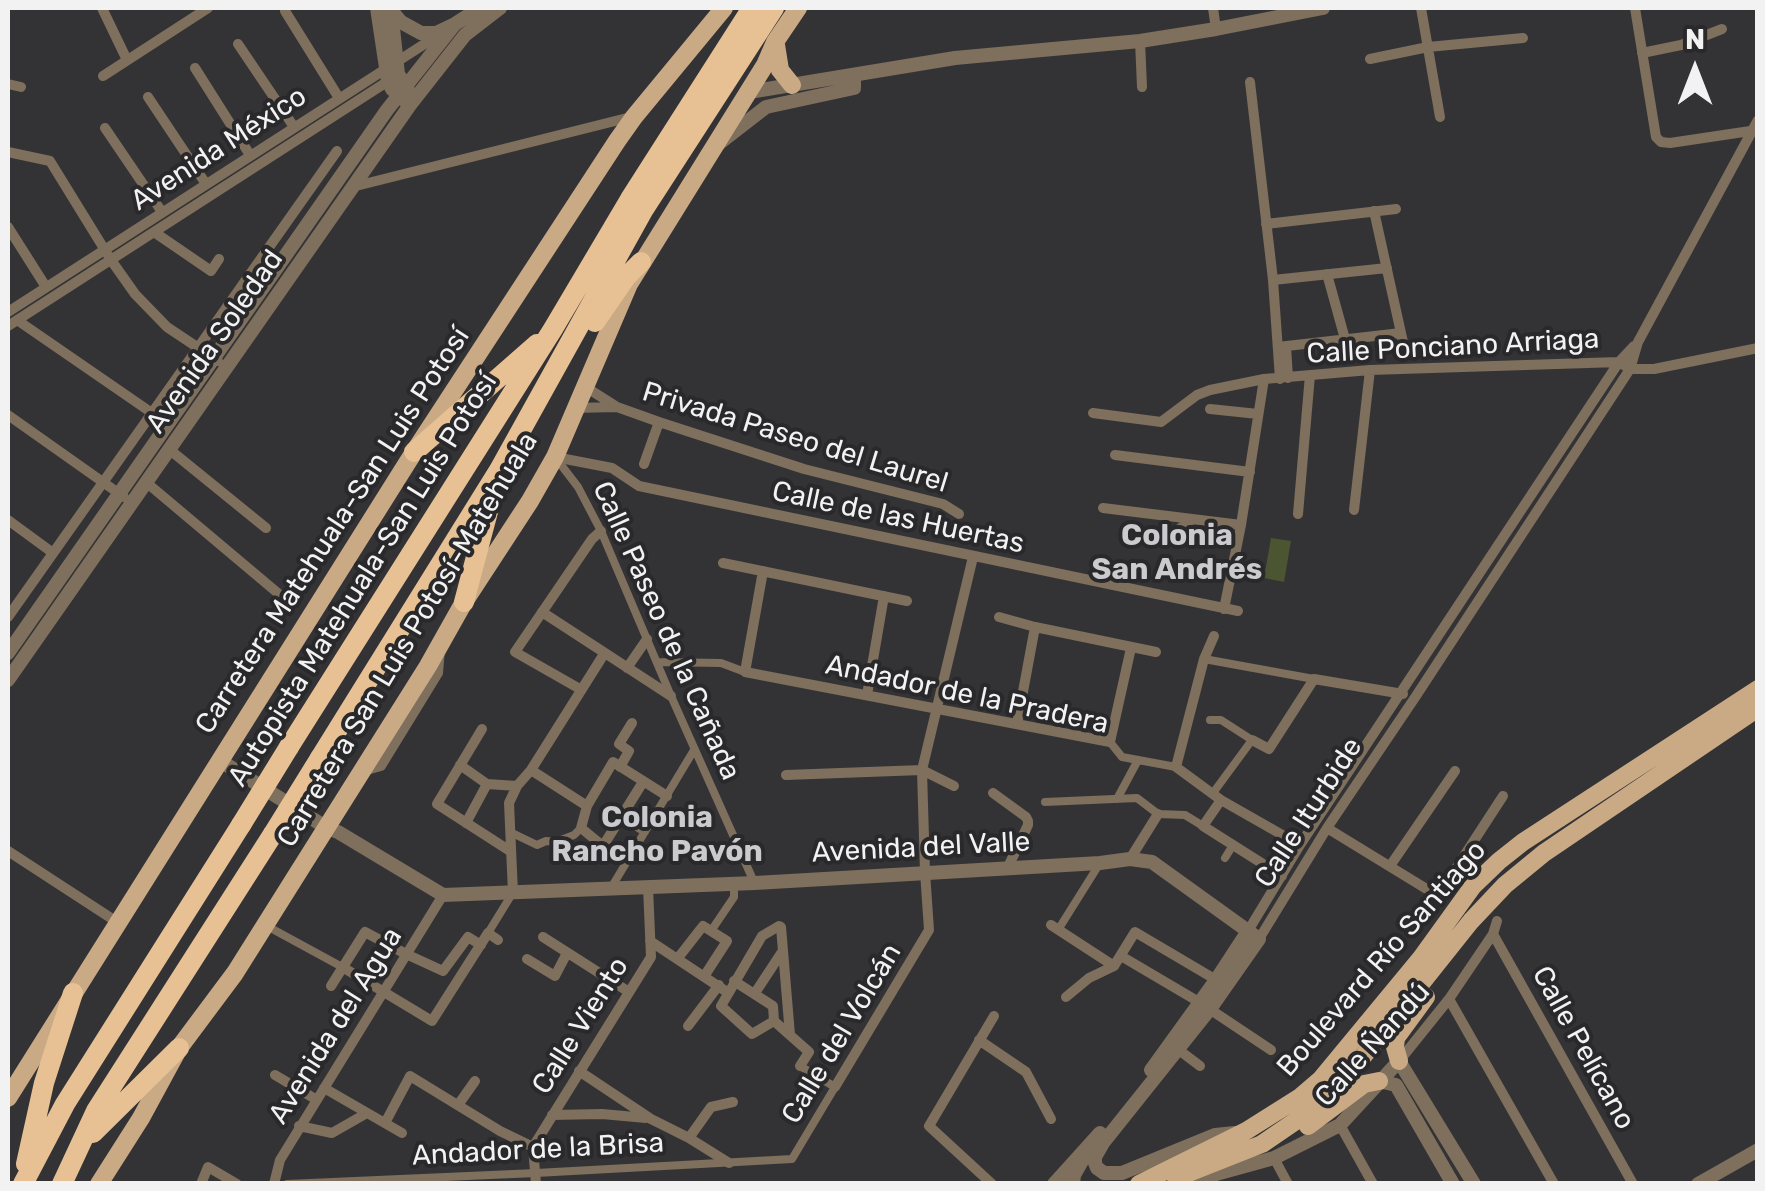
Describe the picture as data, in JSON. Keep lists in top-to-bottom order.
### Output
{
  "streets": {
    "highway": ["Autopista Matehuala-San Luis Potosí"],
    "main road": ["Carretera Matehuala-San Luis Potosí", "Carretera San Luis Potosí-Matehuala", "Boulevard Río Santiago"],
    "street": [
      "Avenida México",
      "Avenida Soledad",
      "Calle Ponciano Arriaga",
      "Privada Paseo del Laurel",
      "Calle de las Huertas",
      "Calle Paseo de la Cañada",
      "Andador de la Pradera",
      "Calle Iturbide",
      "Avenida del Valle",
      "Avenida del Agua",
      "Calle Viento",
      "Calle del Volcán",
      "Calle Ñandú",
      "Calle Pelícano",
      "Andador de la Brisa"
    ]
  },
  "crossings": [
    ["Avenida México", "Avenida Soledad"],
    ["Calle Ponciano Arriaga", "Calle Iturbide"],
    ["Privada Paseo del Laurel", "Carretera San Luis Potosí-Matehuala"],
    ["Calle de las Huertas", "Calle Paseo de la Cañada"],
    ["Calle de las Huertas", "Carretera San Luis Potosí-Matehuala"],
    ["Calle de las Huertas", "Calle del Volcán"],
    ["Calle Paseo de la Cañada", "Carretera San Luis Potosí-Matehuala"],
    ["Calle Paseo de la Cañada", "Avenida del Valle"],
    ["Andador de la Pradera", "Calle Iturbide"],
    ["Andador de la Pradera", "Calle del Volcán"],
    ["Avenida del Valle", "Avenida del Agua"],
    ["Avenida del Valle", "Calle Viento"],
    ["Avenida del Valle", "Calle del Volcán"],
    ["Boulevard Río Santiago", "Calle Ñandú"],
    ["Calle del Volcán", "Andador de la Brisa"],
    ["Calle Ñandú", "Calle Pelícano"]
  ],
  "districts": ["Colonia San Andrés", "Colonia Rancho Pavón"],
  "north": "top"
}
